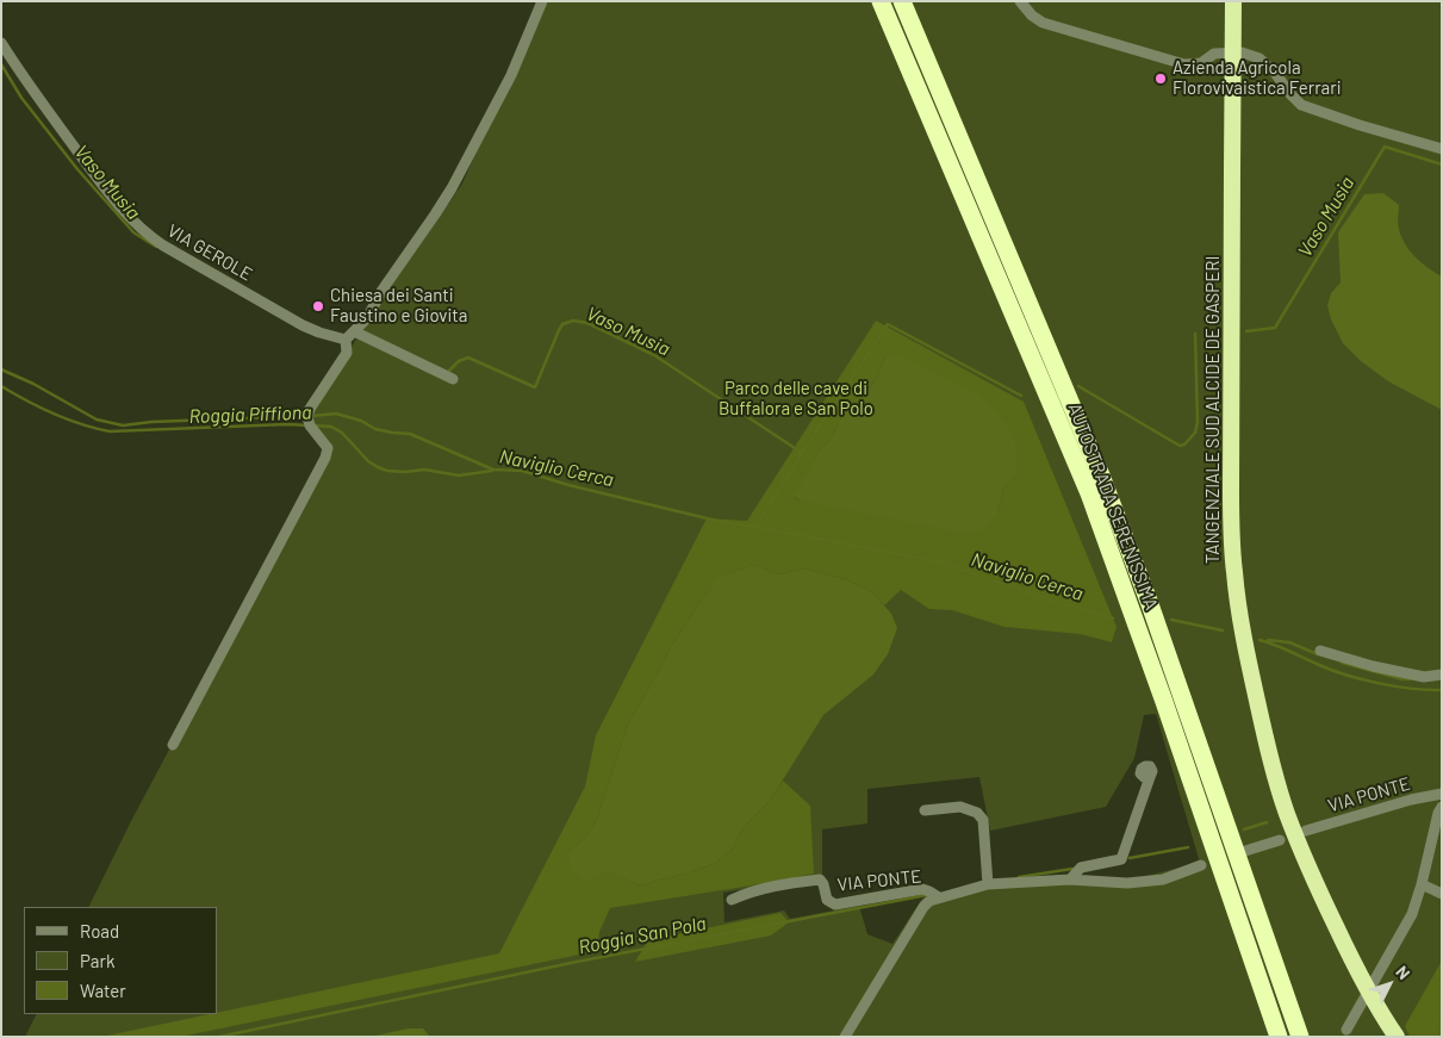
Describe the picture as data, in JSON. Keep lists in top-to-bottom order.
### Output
{
  "streets": {
    "highway": ["TANGENZIALE SUD ALCIDE DE GASPERI", "AUTOSTRADA SERENISSIMA"],
    "street": ["VIA GEROLE", "VIA PONTE"]
  },
  "water": [
    "Vaso Musia",
    "Roggia Piffiona",
    "Naviglio Cerca",
    "Roggia San Pola"
  ],
  "parks": ["Parco delle cave di Buffalora e San Polo"],
  "places": ["Azienda Agricola Florovivaistica Ferrari", "Chiesa dei Santi Faustino e Giovita"],
  "legend": ["Road", "Park", "Water"],
  "north": "top right"
}
